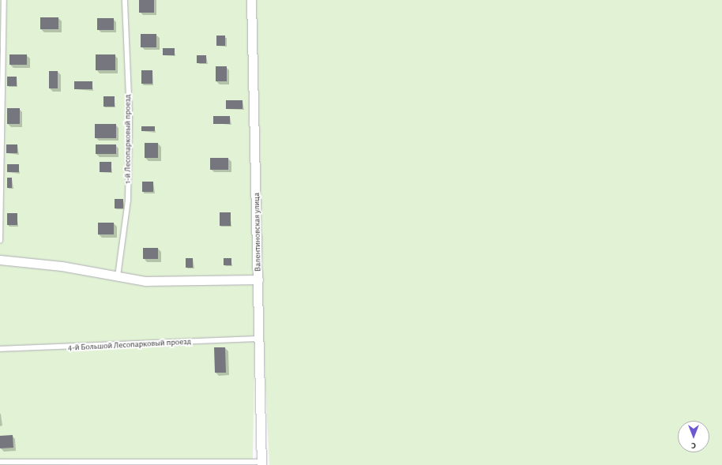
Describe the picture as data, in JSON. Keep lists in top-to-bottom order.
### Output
{
  "streets": {
    "street": ["Валентиновская улица"],
    "lane": ["1-й Лесопарковый проезд", "4-й Большой Лесопарковый проезд"]
  },
  "crossings": [
    ["Валентиновская улица", "4-й Большой Лесопарковый проезд"]
  ],
  "north": "bottom"
}
